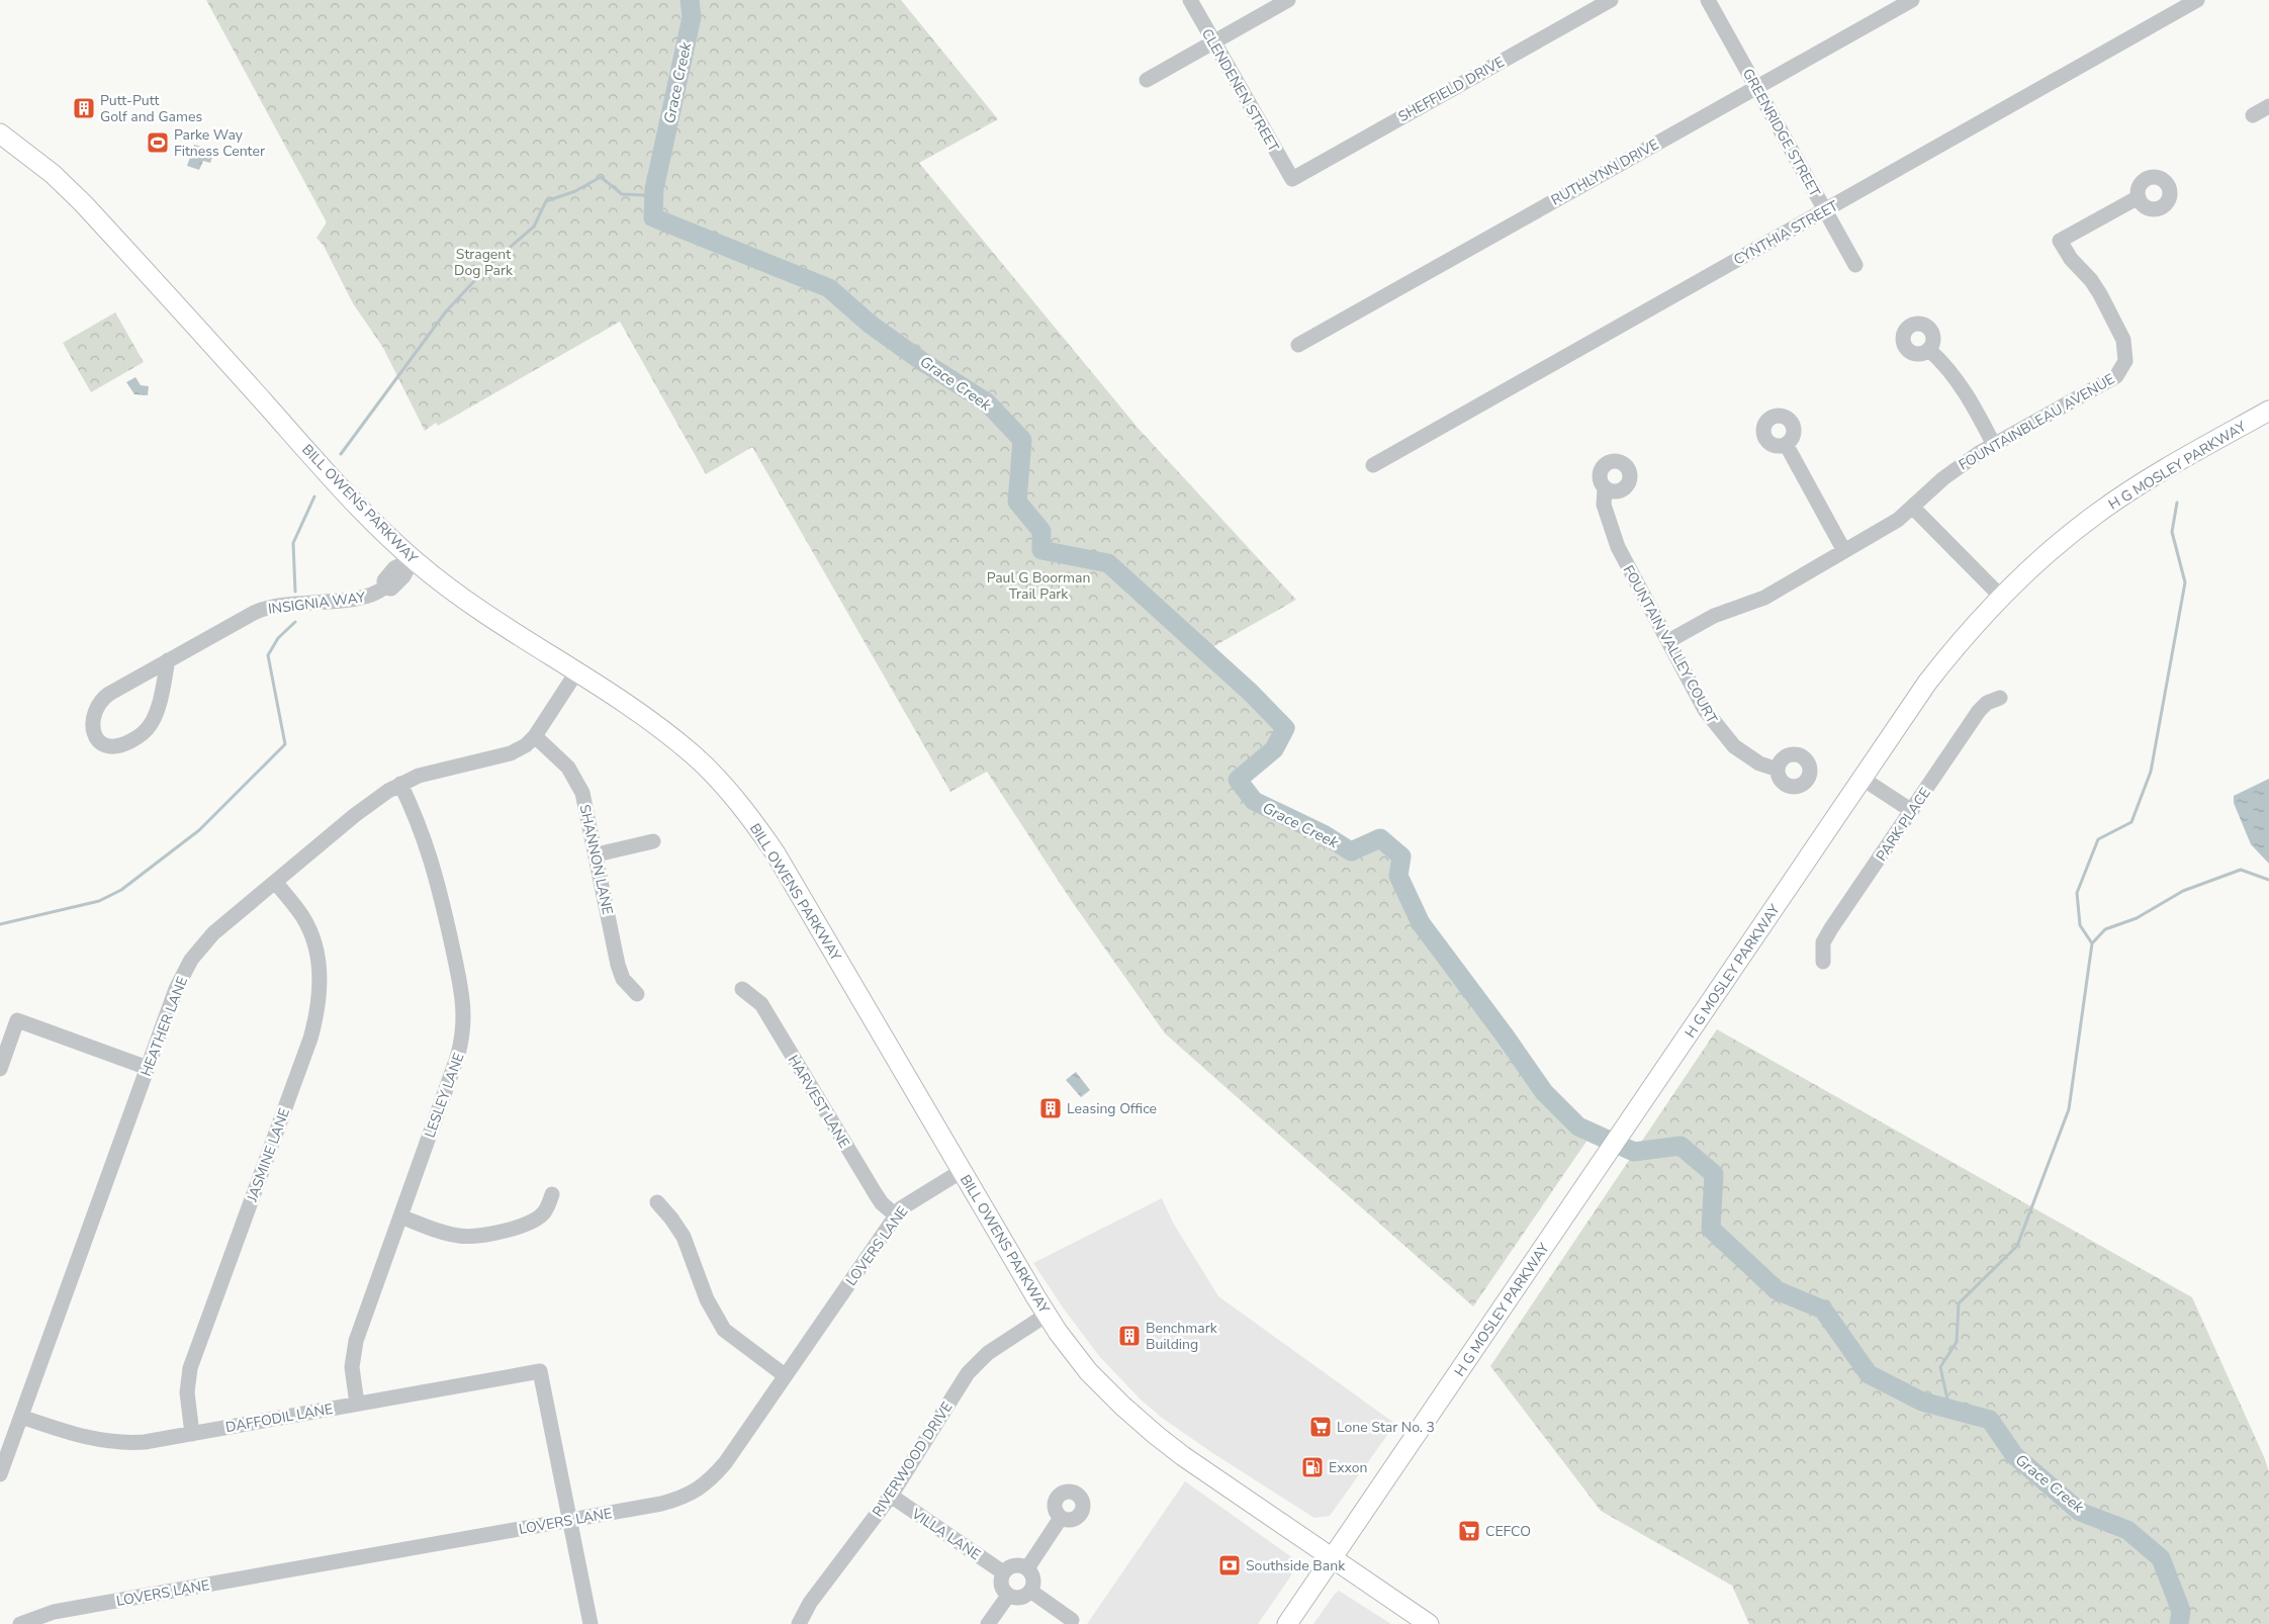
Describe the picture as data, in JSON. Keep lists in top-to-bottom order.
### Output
{
  "streets": {
    "main road": ["H G MOSLEY PARKWAY", "BILL OWENS PARKWAY"],
    "street": [
      "SHEFFIELD DRIVE",
      "CLENDENEN STREET",
      "GREENRIDGE STREET",
      "RUTHLYNN DRIVE",
      "CYNTHIA STREET",
      "FOUNTAINBLEAU AVENUE",
      "INSIGNIA WAY",
      "FOUNTAIN VALLEY COURT",
      "PARK PLACE",
      "SHANNON LANE",
      "HEATHER LANE",
      "LESLEY LANE",
      "HARVEST LANE",
      "JASMINE LANE",
      "LOVERS LANE",
      "DAFFODIL LANE",
      "RIVERWOOD DRIVE",
      "VILLA LANE"
    ]
  },
  "crossings": [
    ["SHEFFIELD DRIVE", "CLENDENEN STREET"],
    ["GREENRIDGE STREET", "RUTHLYNN DRIVE"],
    ["GREENRIDGE STREET", "CYNTHIA STREET"],
    ["FOUNTAINBLEAU AVENUE", "FOUNTAIN VALLEY COURT"],
    ["H G MOSLEY PARKWAY", "BILL OWENS PARKWAY"],
    ["BILL OWENS PARKWAY", "INSIGNIA WAY"],
    ["BILL OWENS PARKWAY", "HEATHER LANE"],
    ["BILL OWENS PARKWAY", "LOVERS LANE"],
    ["BILL OWENS PARKWAY", "RIVERWOOD DRIVE"],
    ["SHANNON LANE", "HEATHER LANE"],
    ["HEATHER LANE", "LESLEY LANE"],
    ["HEATHER LANE", "JASMINE LANE"],
    ["HEATHER LANE", "DAFFODIL LANE"],
    ["LESLEY LANE", "DAFFODIL LANE"],
    ["HARVEST LANE", "LOVERS LANE"],
    ["JASMINE LANE", "DAFFODIL LANE"],
    ["LOVERS LANE", "DAFFODIL LANE"],
    ["RIVERWOOD DRIVE", "VILLA LANE"]
  ],
  "water": ["Grace Creek"],
  "parks": ["Stragent Dog Park", "Paul G Boorman Trail Park"],
  "places": {
    "building": ["Putt-Putt Golf and Games", "Leasing Office", "Benchmark Building"],
    "sports": ["Parke Way Fitness Center"],
    "supermarket": ["Lone Star No. 3", "CEFCO"],
    "fuel station": ["Exxon"],
    "bank": ["Southside Bank"]
  }
}
